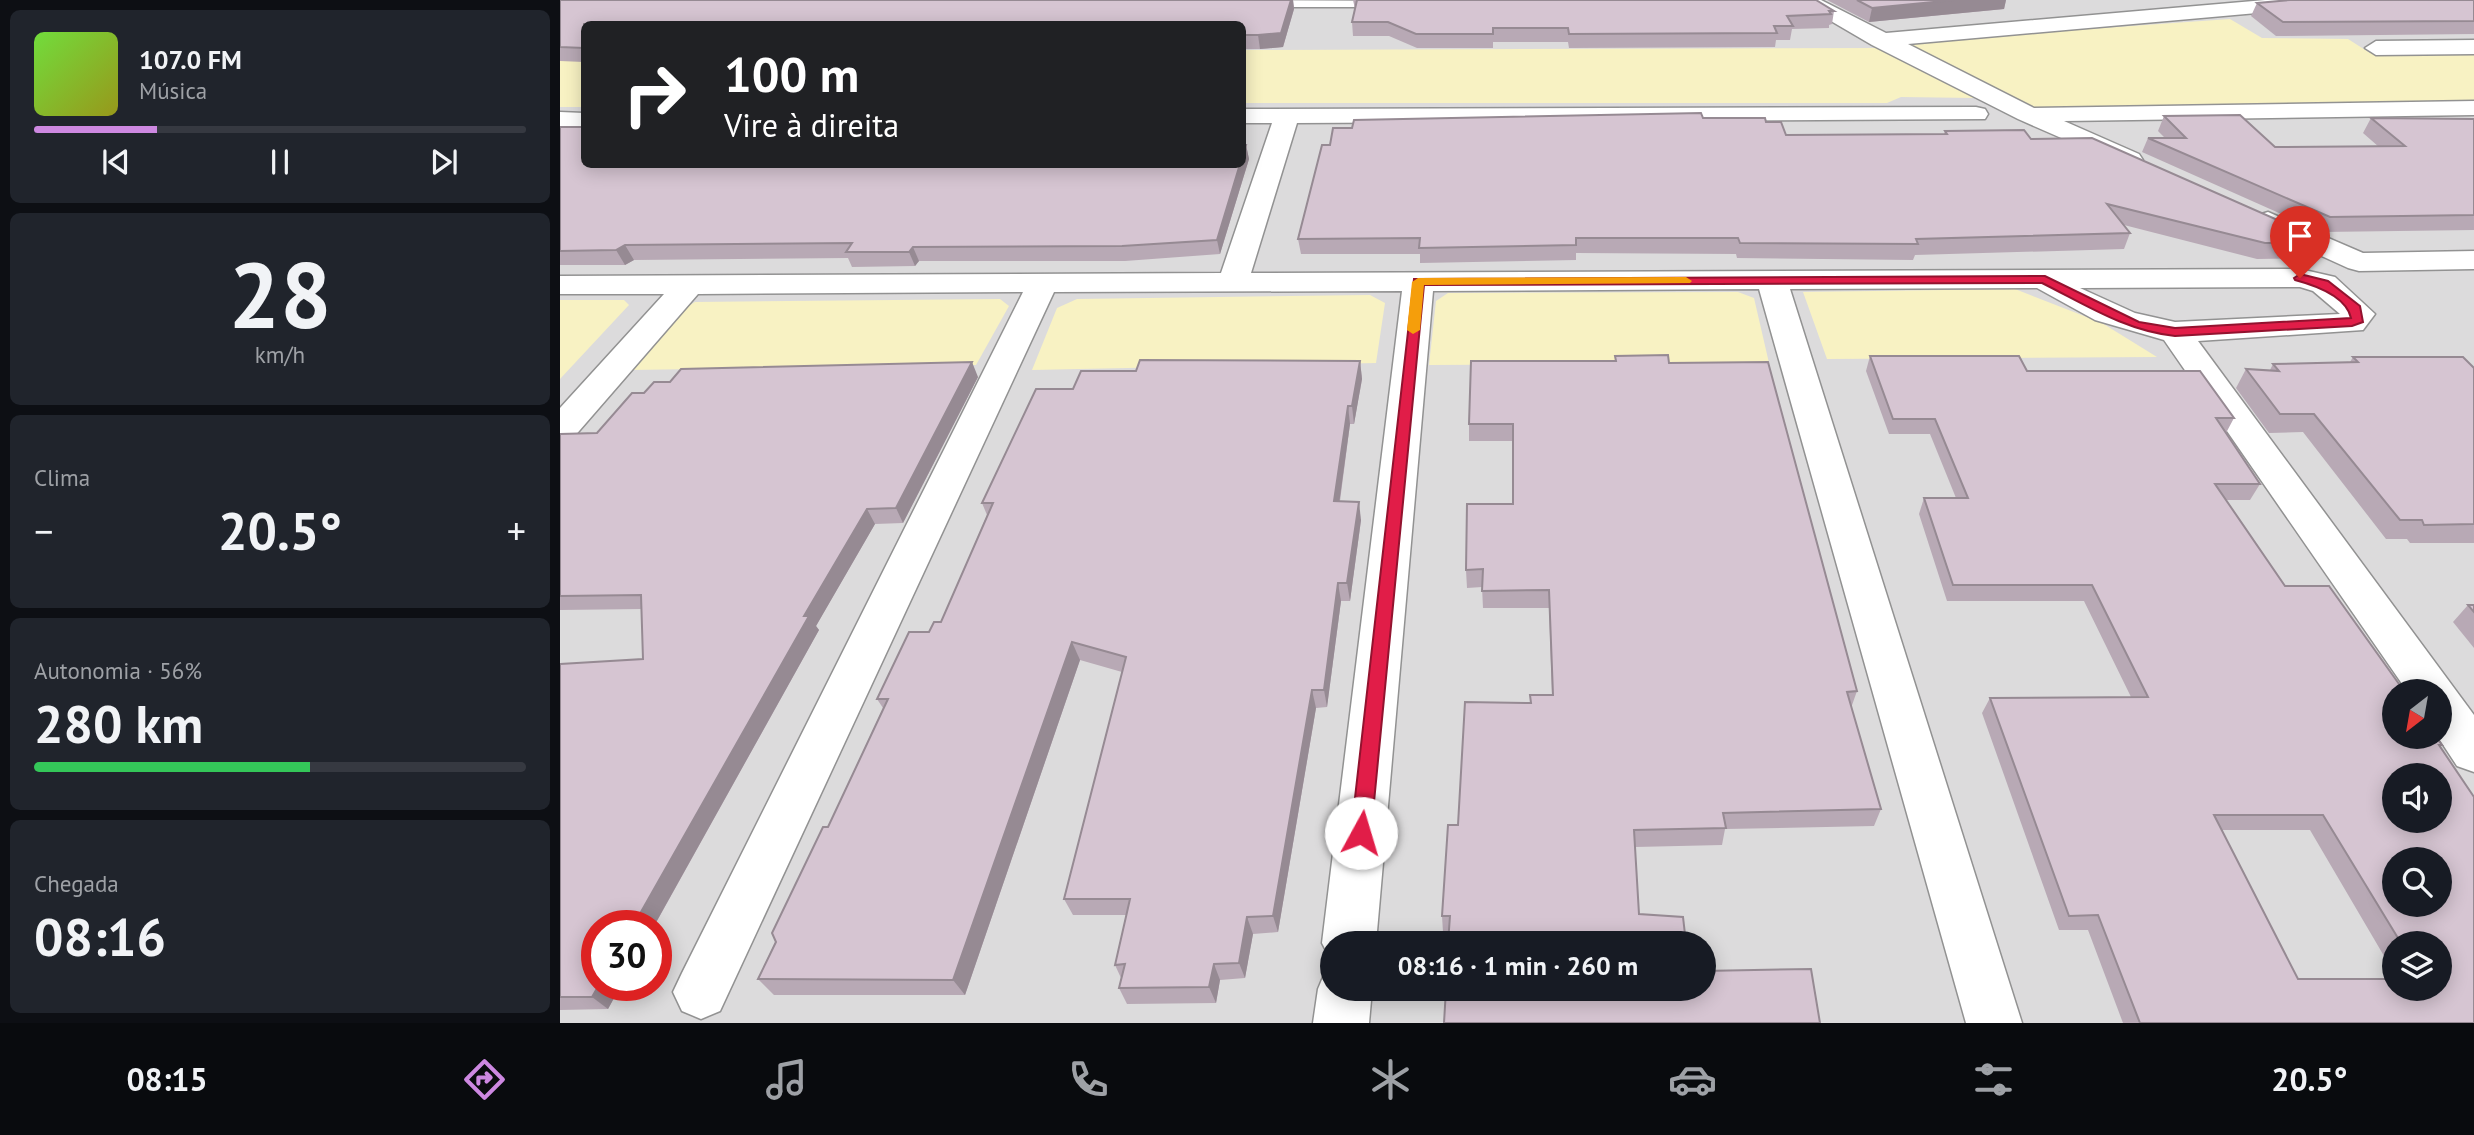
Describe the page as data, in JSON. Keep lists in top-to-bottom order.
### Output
{
  "north": "bottom left",
  "page": {
    "turn": ["100 m", "Vire à direita"],
    "song": ["107.0 FM", "Música"],
    "tile": [
      ["28", "km/h"],
      "Clima",
      ["Autonomia · 56%", "280 km"],
      ["Chegada", "08:16"]
    ],
    "heat": ["−", "20.5°", "+"],
    "limit": "30",
    "trip": "08:16 · 1 min · 260 m",
    "tabs": ["08:15", "20.5°"]
  }
}
